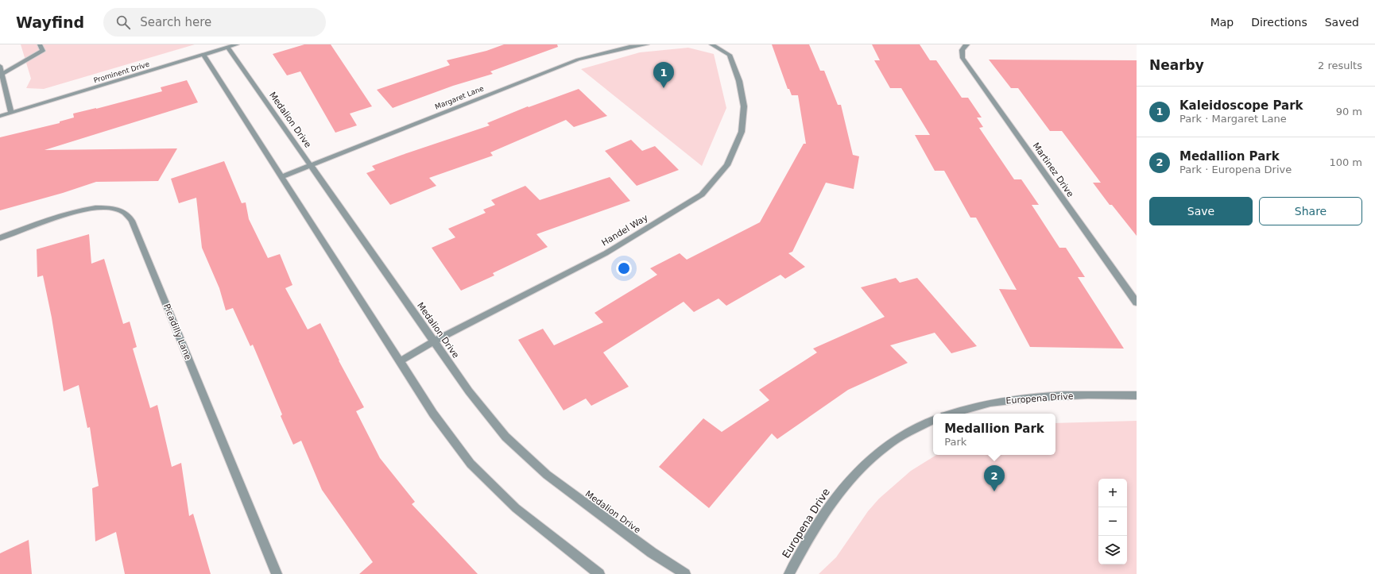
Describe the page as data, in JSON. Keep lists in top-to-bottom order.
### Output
{
  "streets": {
    "street": [
      "Prominent Drive",
      "Margaret Lane",
      "Medalion Drive",
      "Martinez Drive",
      "Handel Way",
      "Picadilly Lane",
      "Europena Drive"
    ]
  },
  "crossings": [
    ["Prominent Drive", "Medalion Drive"],
    ["Margaret Lane", "Medalion Drive"],
    ["Medalion Drive", "Handel Way"]
  ],
  "page": {
    "header": "Wayfind",
    "search": "Search here",
    "nav": ["Map", "Directions", "Saved"],
    "heading": ["Nearby", "2 results"],
    "pins": ["1", "2"],
    "list": [
      {
        "mark": "1",
        "name": "Kaleidoscope Park",
        "note": "Park · Margaret Lane",
        "value": "90 m"
      },
      {
        "mark": "2",
        "name": "Medallion Park",
        "note": "Park · Europena Drive",
        "value": "100 m"
      }
    ],
    "buttons": ["Save", "Share"],
    "popup": ["Medallion Park", "Park"],
    "map_buttons": ["+", "−"]
  }
}
